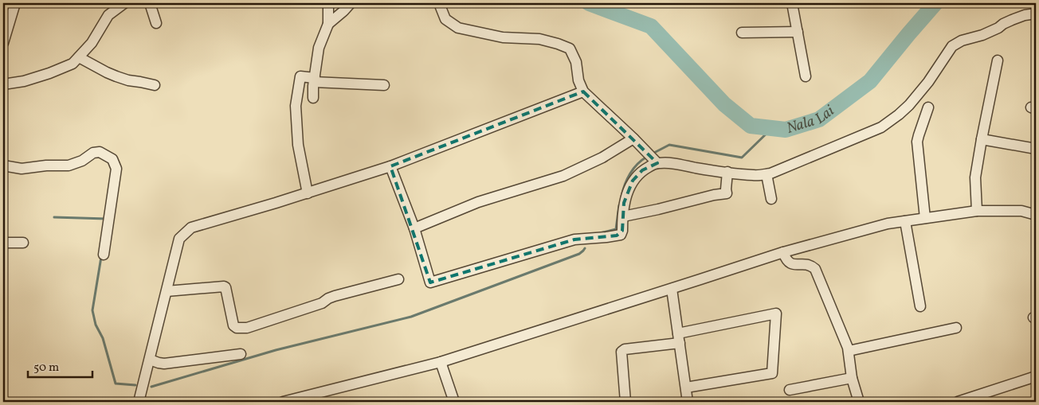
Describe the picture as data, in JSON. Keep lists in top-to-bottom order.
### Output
{
  "water": ["Nala Lai"],
  "scale_bar": "50 m"
}
